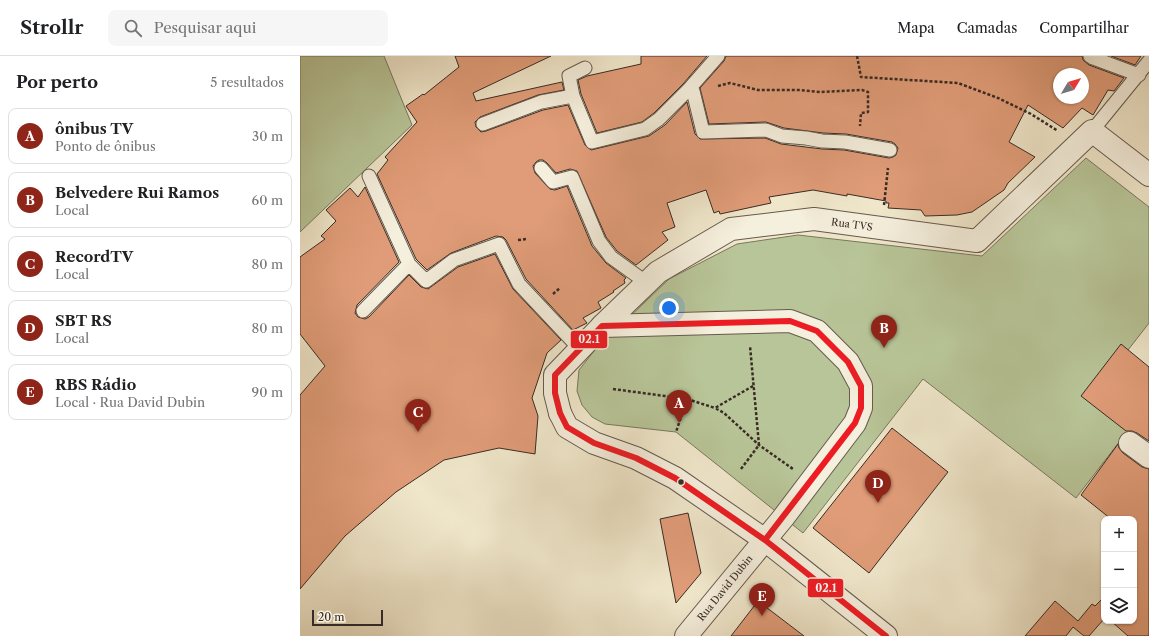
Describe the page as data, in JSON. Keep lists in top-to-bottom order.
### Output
{
  "streets": {
    "street": ["Rua TVS", "Rua David Dubin"]
  },
  "crossings": [
    ["Rua TVS", "Rua David Dubin"]
  ],
  "lines": ["transit line 02.1"],
  "scale_bar": "20 m",
  "north": "top right",
  "page": {
    "header": "Strollr",
    "search": "Pesquisar aqui",
    "nav": ["Mapa", "Camadas", "Compartilhar"],
    "heading": ["Por perto", "5 resultados"],
    "list": [
      {
        "mark": "A",
        "name": "ônibus TV",
        "note": "Ponto de ônibus",
        "value": "30 m"
      },
      {
        "mark": "B",
        "name": "Belvedere Rui Ramos",
        "note": "Local",
        "value": "60 m"
      },
      {
        "mark": "C",
        "name": "RecordTV",
        "note": "Local",
        "value": "80 m"
      },
      {
        "mark": "D",
        "name": "SBT RS",
        "note": "Local",
        "value": "80 m"
      },
      {
        "mark": "E",
        "name": "RBS Rádio",
        "note": "Local · Rua David Dubin",
        "value": "90 m"
      }
    ],
    "pins": [
      "B",
      "A",
      "C",
      "D",
      "E"
    ],
    "map_buttons": ["+", "−"],
    "scale": "20 m"
  }
}
